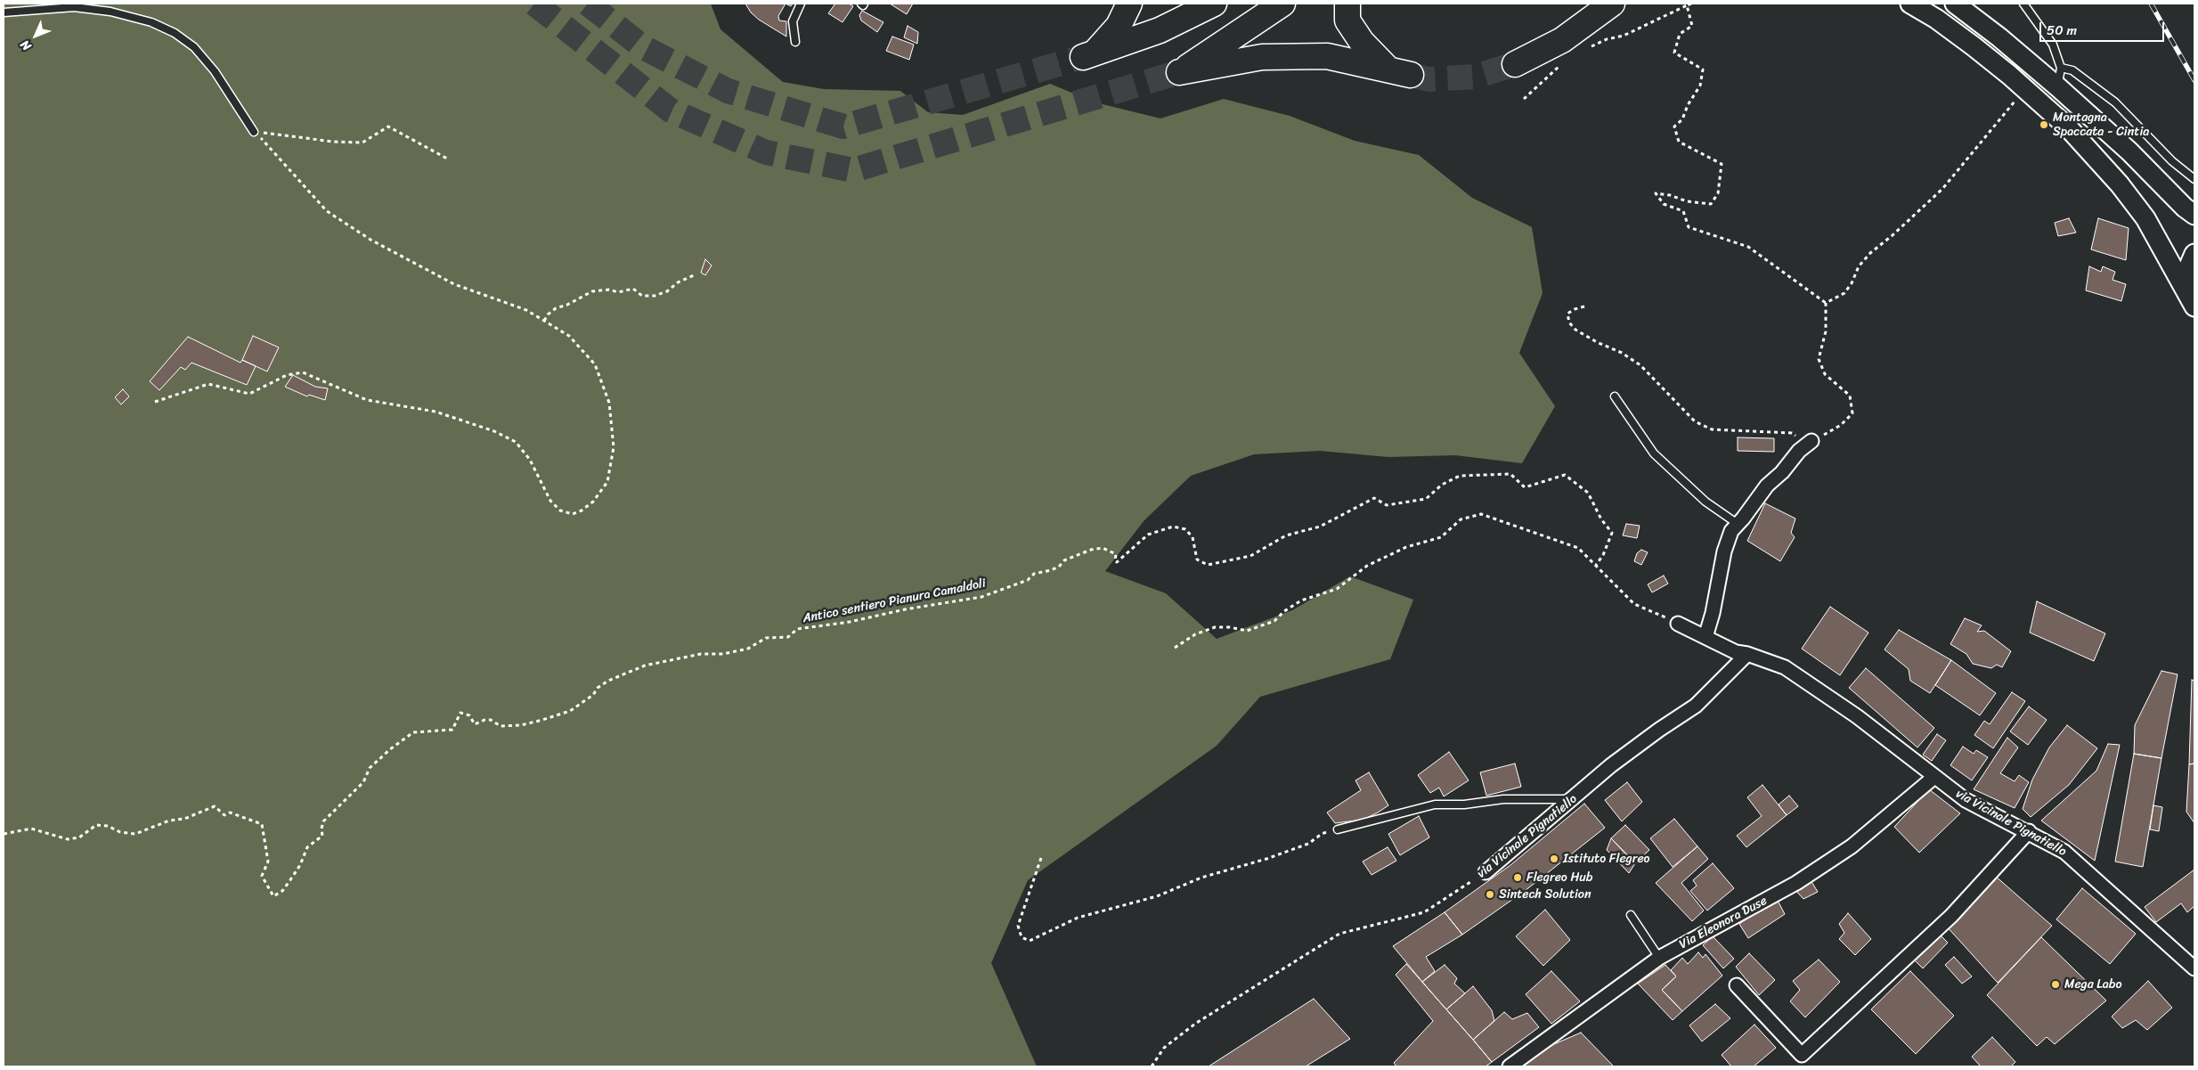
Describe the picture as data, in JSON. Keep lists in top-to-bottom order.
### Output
{
  "streets": {
    "street": ["via Vicinale Pignatiello", "Via Eleonora Duse"],
    "path": ["Antico sentiero Pianura Camaldoli"]
  },
  "crossings": [
    ["via Vicinale Pignatiello", "Via Eleonora Duse"]
  ],
  "places": [
    "Montagna Spaccata - Cintia",
    "Istituto Flegreo",
    "Flegreo Hub",
    "Sintech Solution",
    "Mega Labo"
  ],
  "scale_bar": "50 m",
  "north": "bottom left"
}
